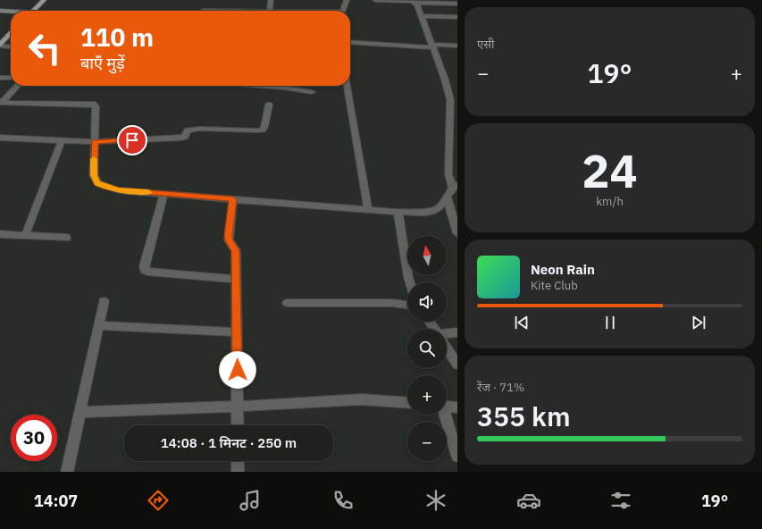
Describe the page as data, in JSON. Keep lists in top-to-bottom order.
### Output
{
  "north": "top",
  "page": {
    "tile": [
      "एसी",
      ["24", "km/h"],
      ["रेंज · 71%", "355 km"]
    ],
    "turn": ["110 m", "बाएँ मुड़ें"],
    "heat": ["−", "19°", "+"],
    "map_buttons": ["+", "−"],
    "song": ["Neon Rain", "Kite Club"],
    "limit": "30",
    "trip": "14:08 · 1 मिनट · 250 m",
    "tabs": ["14:07", "19°"]
  }
}
